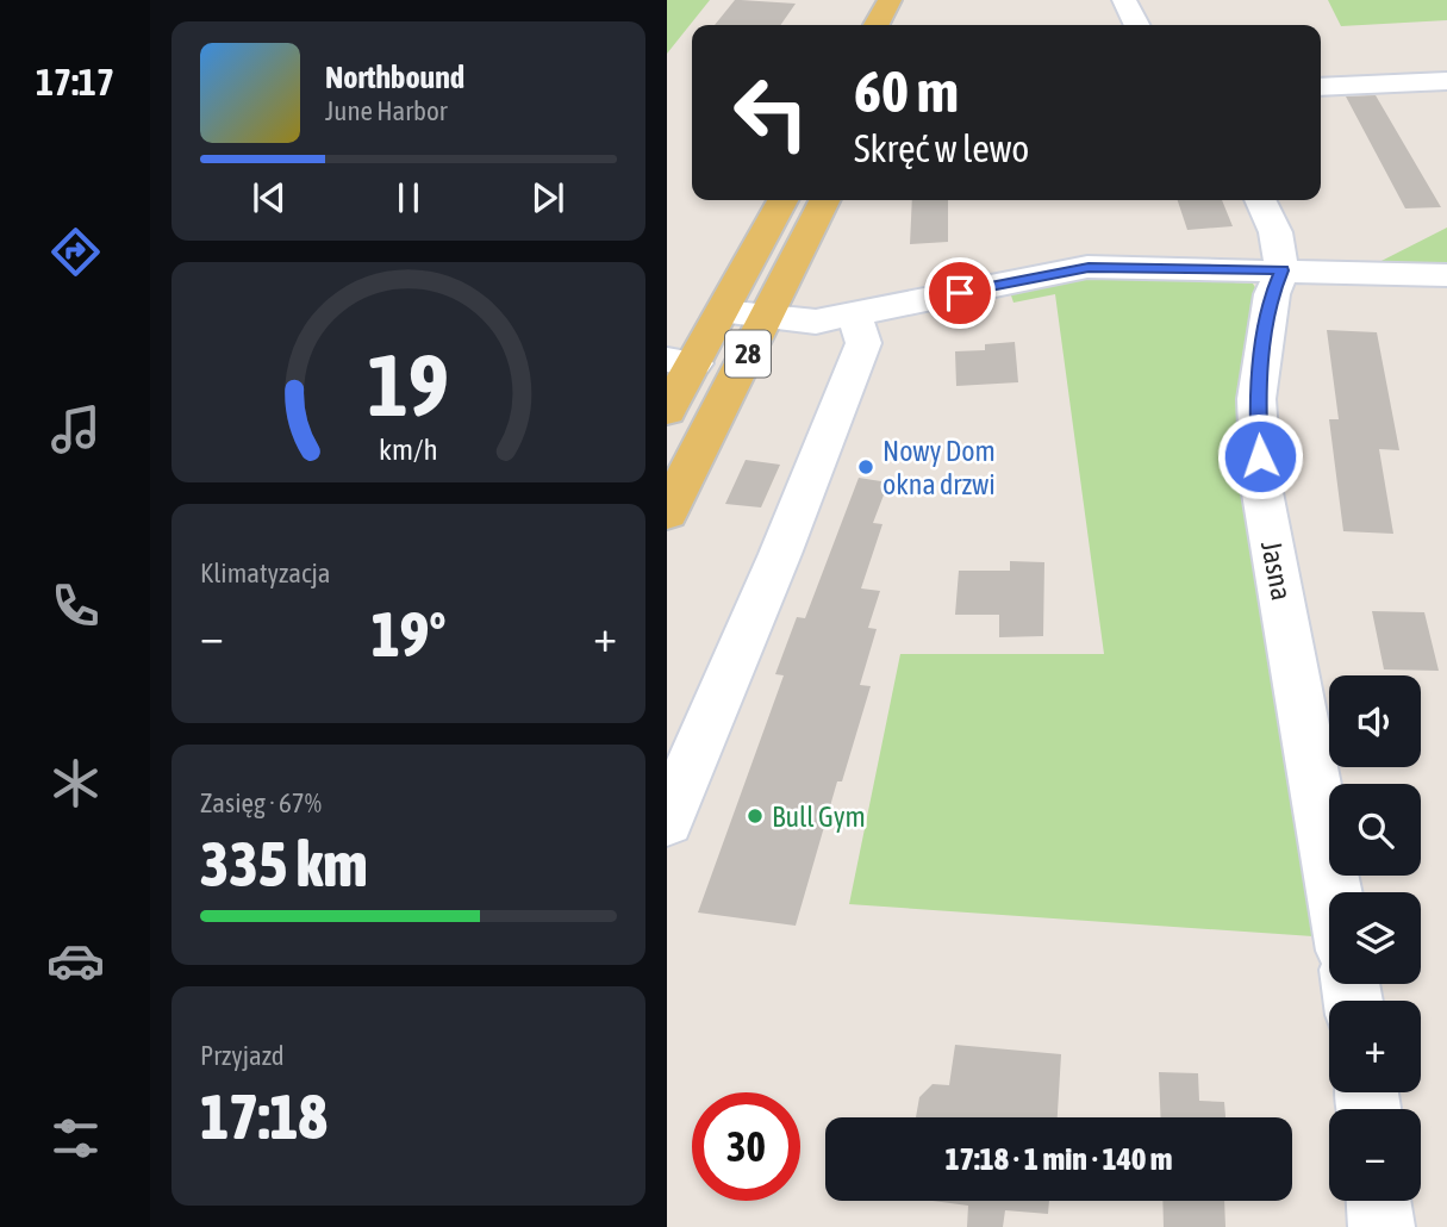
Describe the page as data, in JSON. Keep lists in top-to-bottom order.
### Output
{
  "streets": {
    "main road": ["28"],
    "street": ["Jasna"]
  },
  "places": ["Nowy Dom okna drzwi", "Bull Gym"],
  "page": {
    "tabs": "17:17",
    "turn": ["60 m", "Skręć w lewo"],
    "song": ["Northbound", "June Harbor"],
    "tile": [
      "Klimatyzacja",
      ["Zasięg · 67%", "335 km"],
      ["Przyjazd", "17:18"]
    ],
    "heat": ["−", "19°", "+"],
    "map_buttons": ["+", "−"],
    "limit": "30",
    "trip": "17:18 · 1 min · 140 m",
    "gauge": ["19", "km/h"]
  }
}
